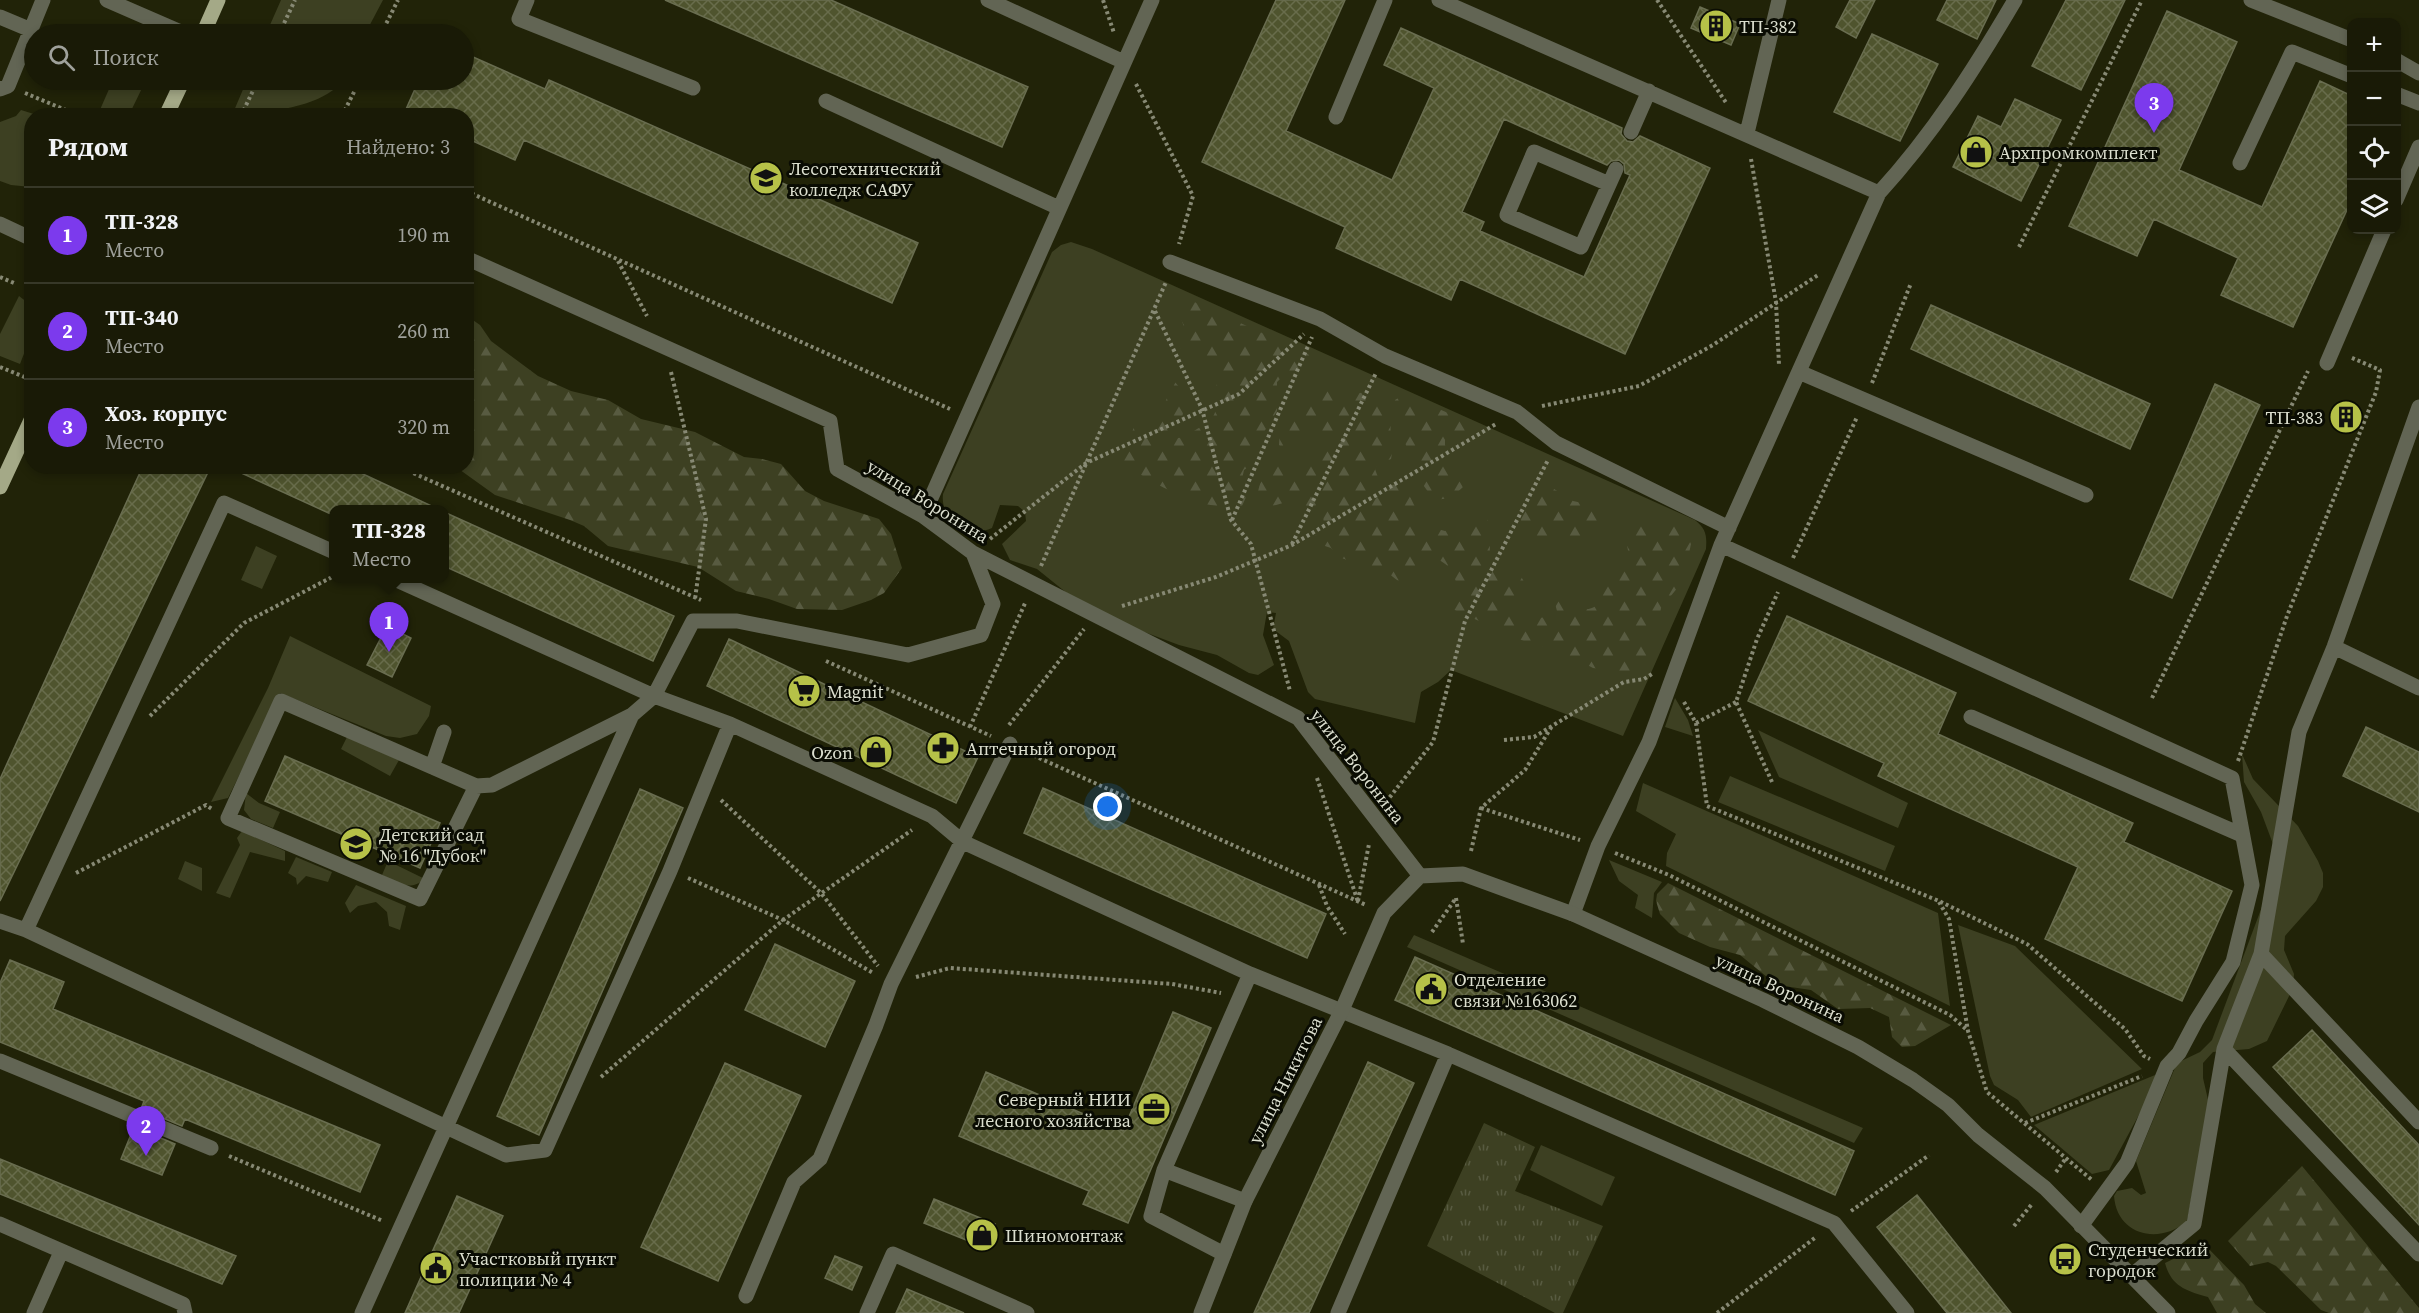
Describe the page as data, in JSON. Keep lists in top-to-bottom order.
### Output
{
  "streets": {
    "street": ["улица Воронина", "улица Никитова"]
  },
  "crossings": [
    ["улица Воронина", "улица Никитова"]
  ],
  "places": {
    "building": ["ТП-382", "ТП-383"],
    "shop": ["Архпромкомплект", "Ozon", "Шиномонтаж"],
    "school or university": ["Лесотехнический колледж САФУ", "Детский сад № 16 \"Дубок\""],
    "supermarket": ["Magnit"],
    "pharmacy": ["Аптечный огород"],
    "public building": ["Отделение связи №163062", "Участковый пункт полиции № 4"],
    "office": ["Северный НИИ лесного хозяйства"],
    "bus stop": ["Студенческий городок"]
  },
  "page": {
    "map_buttons": ["+", "−"],
    "search": "Поиск",
    "pins": ["3", "1", "2"],
    "heading": ["Рядом", "Найдено: 3"],
    "list": [
      {
        "mark": "1",
        "name": "ТП-328",
        "note": "Место",
        "value": "190 m"
      },
      {
        "mark": "2",
        "name": "ТП-340",
        "note": "Место",
        "value": "260 m"
      },
      {
        "mark": "3",
        "name": "Хоз. корпус",
        "note": "Место",
        "value": "320 m"
      }
    ],
    "popup": ["ТП-328", "Место"]
  }
}
